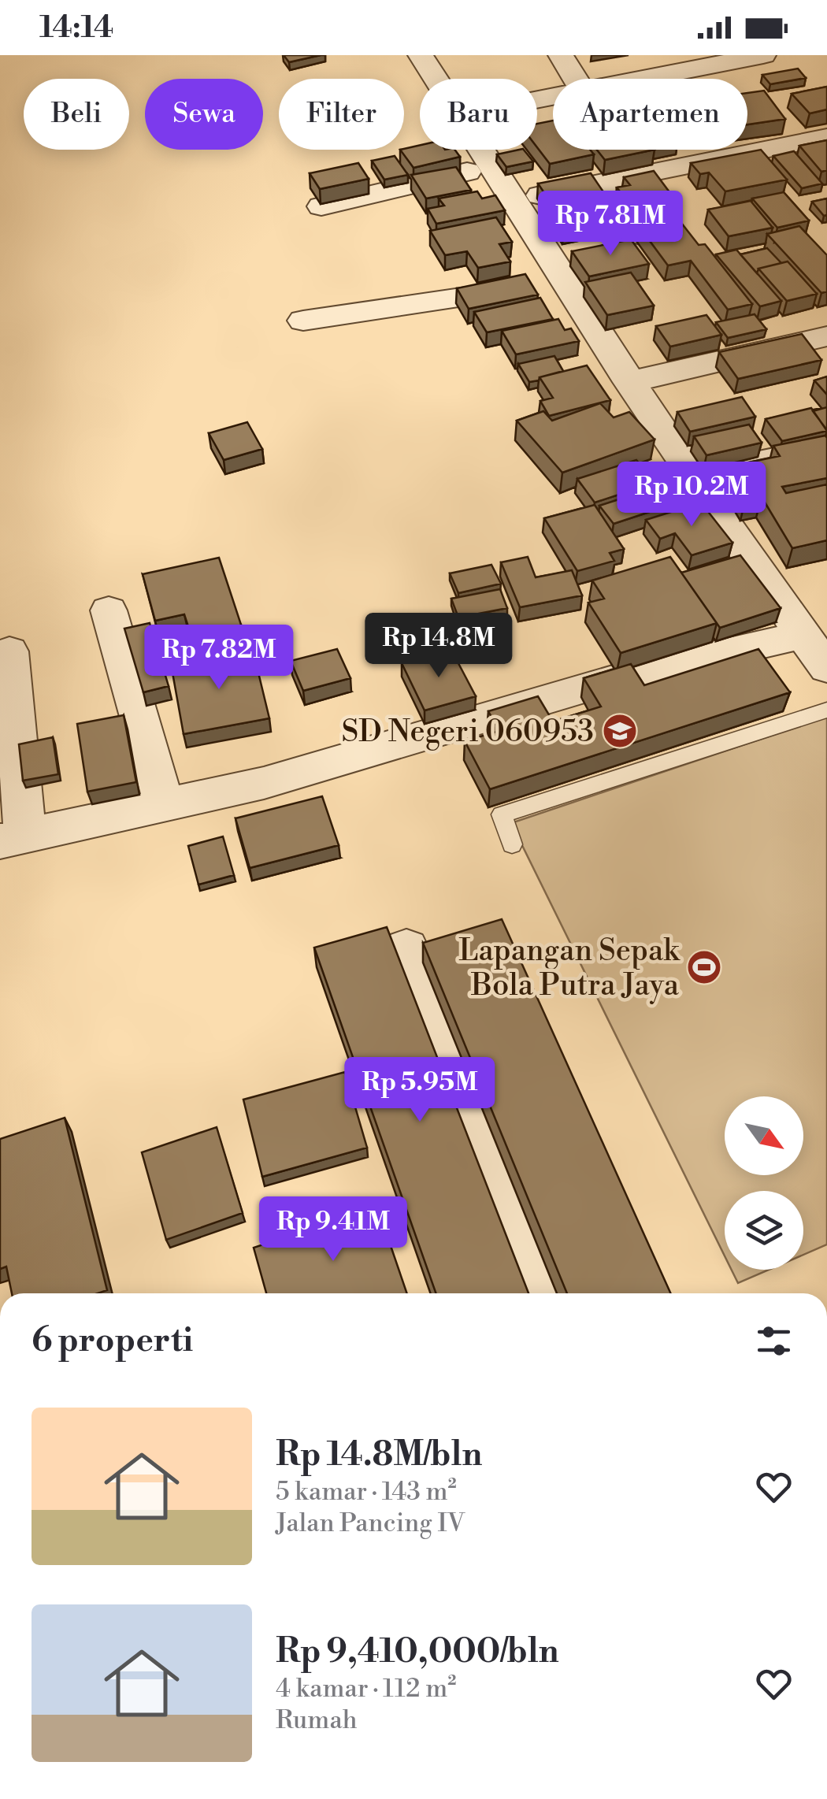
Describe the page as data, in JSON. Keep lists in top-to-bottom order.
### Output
{
  "places": {
    "school or university": ["SD Negeri 060953"],
    "sports": ["Lapangan Sepak Bola Putra Jaya"]
  },
  "north": "bottom right",
  "page": {
    "status": "14:14",
    "chip": [
      "Beli",
      "Sewa",
      "Filter",
      "Baru",
      "Apartemen"
    ],
    "price": [
      "Rp 7.81M",
      "Rp 10.2M",
      "Rp 14.8M",
      "Rp 7.82M",
      "Rp 5.95M",
      "Rp 9.41M"
    ],
    "heading": "6 properti",
    "list": [
      {
        "name": "Rp 14.8M/bln",
        "note": "5 kamar · 143 m² · Jalan Pancing IV"
      },
      {
        "name": "Rp 9,410,000/bln",
        "note": "4 kamar · 112 m² · Rumah"
      }
    ]
  }
}
